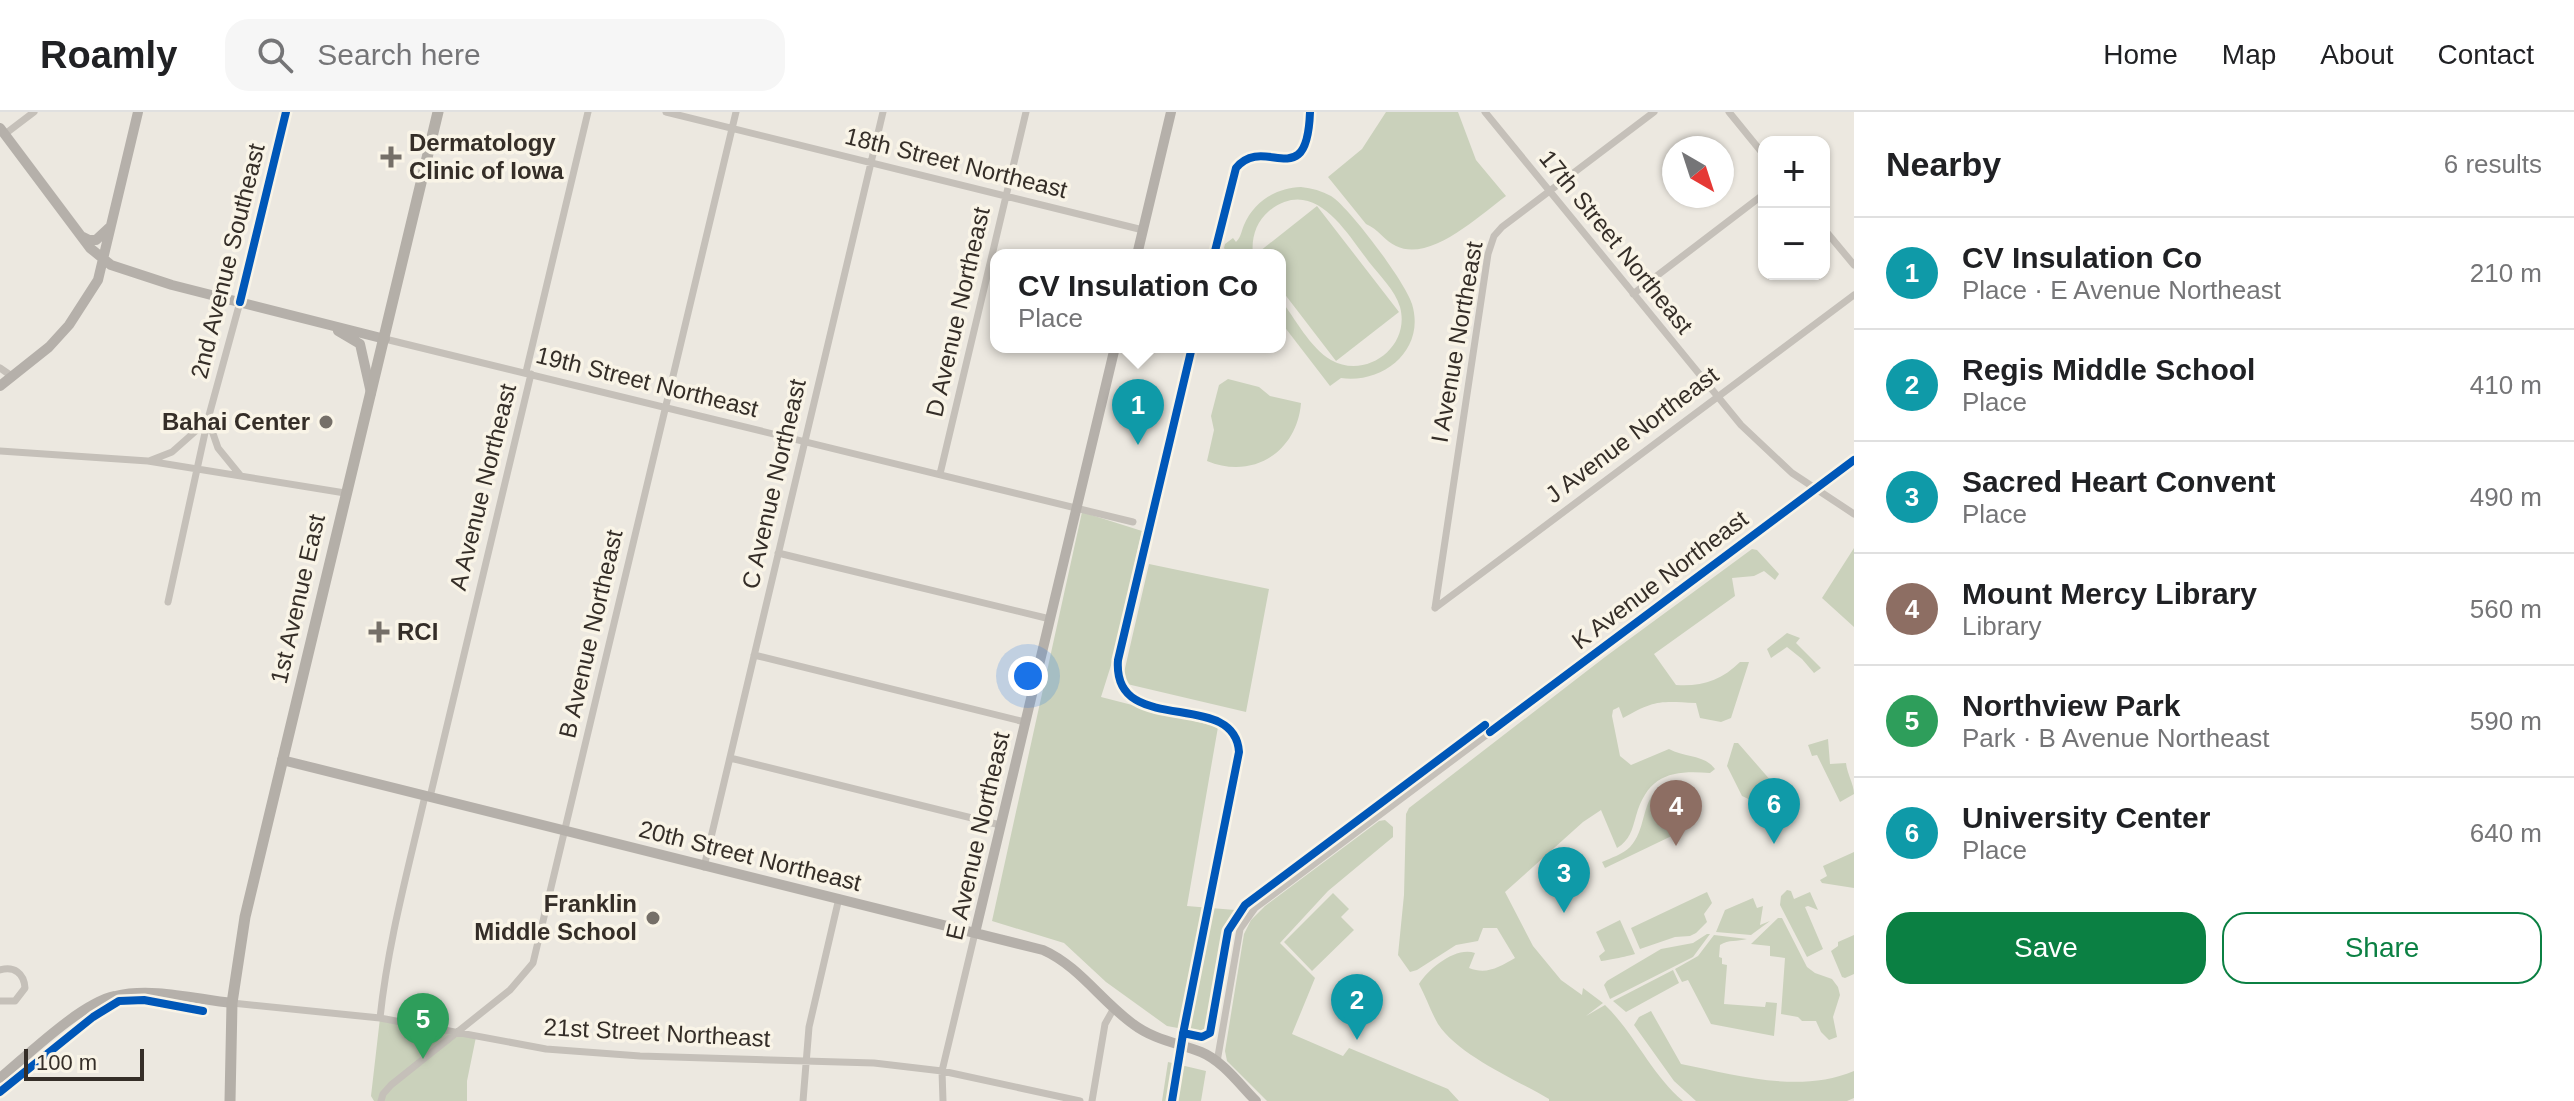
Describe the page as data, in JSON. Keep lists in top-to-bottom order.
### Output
{
  "streets": {
    "main road": ["1st Avenue East"],
    "street": [
      "18th Street Northeast",
      "17th Street Northeast",
      "2nd Avenue Southeast",
      "D Avenue Northeast",
      "I Avenue Northeast",
      "19th Street Northeast",
      "J Avenue Northeast",
      "C Avenue Northeast",
      "A Avenue Northeast",
      "K Avenue Northeast",
      "B Avenue Northeast",
      "E Avenue Northeast",
      "20th Street Northeast",
      "21st Street Northeast"
    ]
  },
  "crossings": [
    ["18th Street Northeast", "D Avenue Northeast"],
    ["18th Street Northeast", "C Avenue Northeast"],
    ["18th Street Northeast", "B Avenue Northeast"],
    ["17th Street Northeast", "I Avenue Northeast"],
    ["17th Street Northeast", "J Avenue Northeast"],
    ["17th Street Northeast", "K Avenue Northeast"],
    ["2nd Avenue Southeast", "1st Avenue East"],
    ["D Avenue Northeast", "19th Street Northeast"],
    ["I Avenue Northeast", "J Avenue Northeast"],
    ["19th Street Northeast", "C Avenue Northeast"],
    ["19th Street Northeast", "A Avenue Northeast"],
    ["19th Street Northeast", "1st Avenue East"],
    ["19th Street Northeast", "B Avenue Northeast"],
    ["19th Street Northeast", "E Avenue Northeast"],
    ["C Avenue Northeast", "20th Street Northeast"],
    ["A Avenue Northeast", "20th Street Northeast"],
    ["A Avenue Northeast", "21st Street Northeast"],
    ["K Avenue Northeast", "20th Street Northeast"],
    ["1st Avenue East", "20th Street Northeast"],
    ["1st Avenue East", "21st Street Northeast"],
    ["B Avenue Northeast", "20th Street Northeast"],
    ["B Avenue Northeast", "21st Street Northeast"],
    ["E Avenue Northeast", "20th Street Northeast"],
    ["E Avenue Northeast", "21st Street Northeast"]
  ],
  "places": {
    "health": ["Dermatology Clinic of Iowa", "RCI"],
    "other": ["Bahai Center", "Franklin Middle School"]
  },
  "scale_bar": "100 m",
  "north": "bottom right",
  "page": {
    "header": "Roamly",
    "search": "Search here",
    "nav": [
      "Home",
      "Map",
      "About",
      "Contact"
    ],
    "heading": ["Nearby", "6 results"],
    "map_buttons": ["+", "−"],
    "list": [
      {
        "mark": "1",
        "name": "CV Insulation Co",
        "note": "Place · E Avenue Northeast",
        "value": "210 m"
      },
      {
        "mark": "2",
        "name": "Regis Middle School",
        "note": "Place",
        "value": "410 m"
      },
      {
        "mark": "3",
        "name": "Sacred Heart Convent",
        "note": "Place",
        "value": "490 m"
      },
      {
        "mark": "4",
        "name": "Mount Mercy Library",
        "note": "Library",
        "value": "560 m"
      },
      {
        "mark": "5",
        "name": "Northview Park",
        "note": "Park · B Avenue Northeast",
        "value": "590 m"
      },
      {
        "mark": "6",
        "name": "University Center",
        "note": "Place",
        "value": "640 m"
      }
    ],
    "popup": ["CV Insulation Co", "Place"],
    "pins": [
      "1",
      "6",
      "4",
      "3",
      "2",
      "5"
    ],
    "buttons": ["Save", "Share"],
    "scale": "100 m"
  }
}
